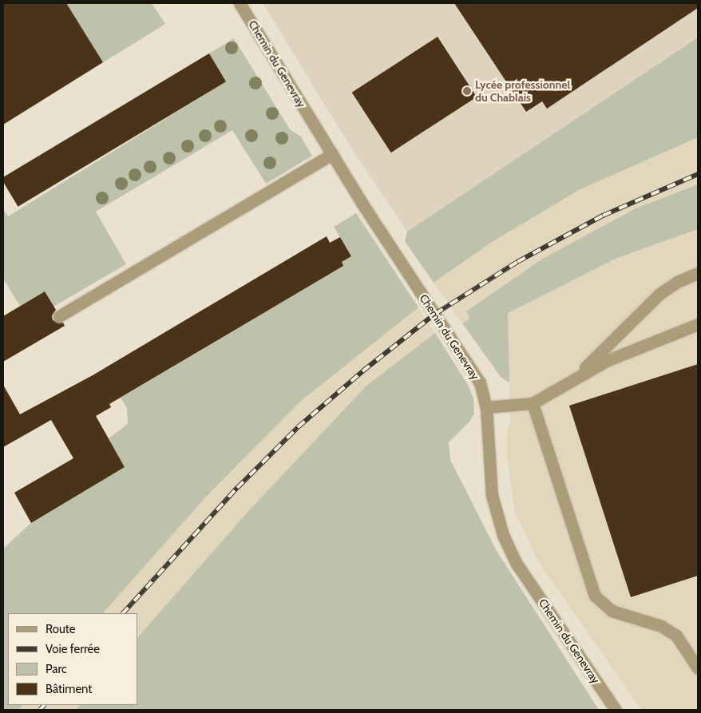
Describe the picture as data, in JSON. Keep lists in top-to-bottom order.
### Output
{
  "streets": {
    "street": ["Chemin du Genevray"]
  },
  "places": ["Lycée professionnel du Chablais"],
  "legend": [
    "Route",
    "Voie ferrée",
    "Parc",
    "Bâtiment"
  ]
}
